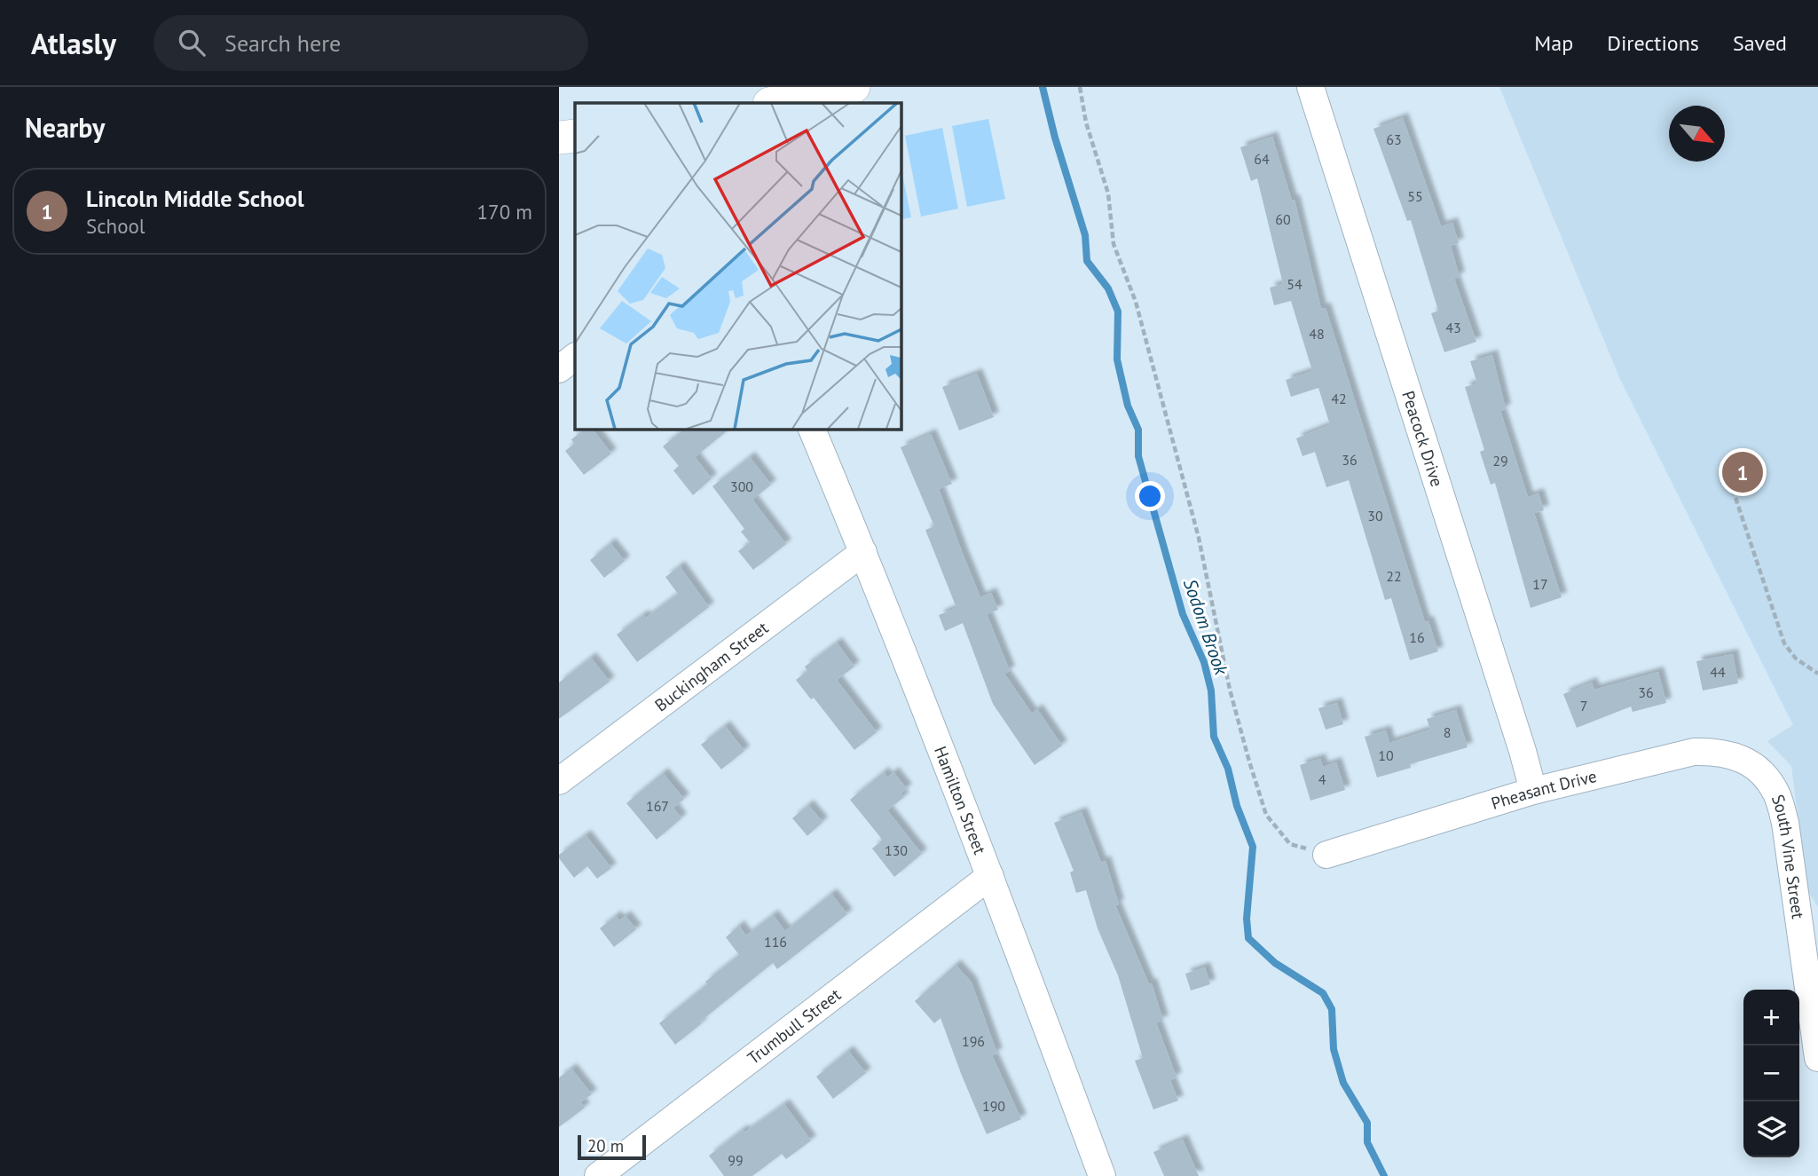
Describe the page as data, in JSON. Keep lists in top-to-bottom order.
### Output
{
  "streets": {
    "street": [
      "Peacock Drive",
      "Buckingham Street",
      "Pheasant Drive",
      "Hamilton Street",
      "South Vine Street",
      "Trumbull Street"
    ]
  },
  "crossings": [
    ["Peacock Drive", "Pheasant Drive"],
    ["Buckingham Street", "Hamilton Street"],
    ["Pheasant Drive", "South Vine Street"],
    ["Hamilton Street", "Trumbull Street"]
  ],
  "water": ["Sodom Brook"],
  "house_numbers": [
    "63",
    "64",
    "55",
    "60",
    "54",
    "43",
    "48",
    "42",
    "36",
    "29",
    "300",
    "30",
    "22",
    "17",
    "16",
    "44",
    "36",
    "7",
    "8",
    "10",
    "4",
    "167",
    "130",
    "116",
    "196",
    "190",
    "99"
  ],
  "scale_bar": "20 m",
  "north": "bottom right",
  "page": {
    "header": "Atlasly",
    "search": "Search here",
    "nav": ["Map", "Directions", "Saved"],
    "heading": "Nearby",
    "list": [
      {
        "mark": "1",
        "name": "Lincoln Middle School",
        "note": "School",
        "value": "170 m"
      }
    ],
    "pins": "1",
    "map_buttons": ["+", "−"],
    "scale": "20 m"
  }
}
